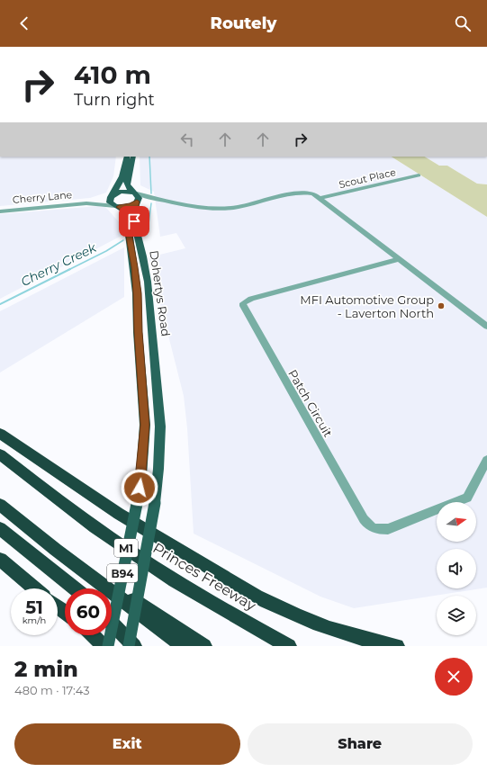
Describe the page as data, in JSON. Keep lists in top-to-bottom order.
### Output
{
  "streets": {
    "highway": ["M1", "Princes Freeway"],
    "main road": ["Dohertys Road", "B94"],
    "street": ["Scout Place", "Cherry Lane", "Patch Circuit"]
  },
  "crossings": [
    ["Cherry Lane", "Dohertys Road"],
    ["Cherry Lane", "B94"],
    ["Dohertys Road", "B94"]
  ],
  "water": ["Cherry Creek"],
  "places": ["MFI Automotive Group - Laverton North"],
  "north": "right",
  "page": {
    "header": "Routely",
    "turn": ["410 m", "Turn right"],
    "speed": "51 km/h",
    "limit": "60",
    "heading": ["2 min", "480 m · 17:43"],
    "buttons": ["Exit", "Share"]
  }
}
